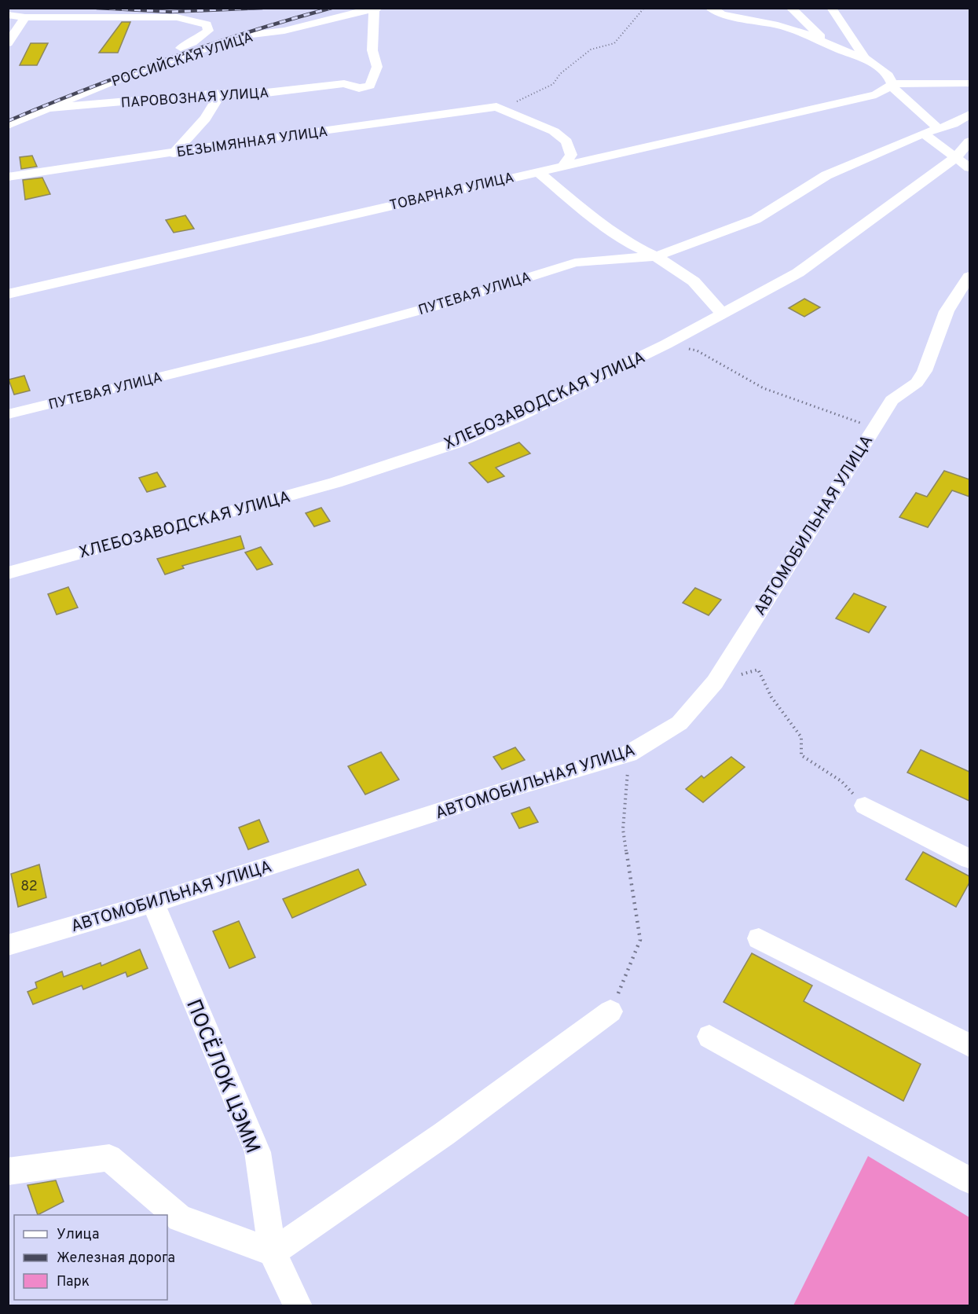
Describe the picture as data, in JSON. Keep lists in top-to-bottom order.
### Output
{
  "streets": {
    "street": [
      "РОССИЙСКАЯ УЛИЦА",
      "ПАРОВОЗНАЯ УЛИЦА",
      "БЕЗЫМЯННАЯ УЛИЦА",
      "ТОВАРНАЯ УЛИЦА",
      "ПУТЕВАЯ УЛИЦА",
      "ХЛЕБОЗАВОДСКАЯ УЛИЦА",
      "АВТОМОБИЛЬНАЯ УЛИЦА",
      "ПОСЁЛОК ЦЭММ"
    ]
  },
  "crossings": [
    ["РОССИЙСКАЯ УЛИЦА", "ПАРОВОЗНАЯ УЛИЦА"],
    ["АВТОМОБИЛЬНАЯ УЛИЦА", "ПОСЁЛОК ЦЭММ"]
  ],
  "house_numbers": ["82"],
  "legend": ["Улица", "Железная дорога", "Парк"]
}
